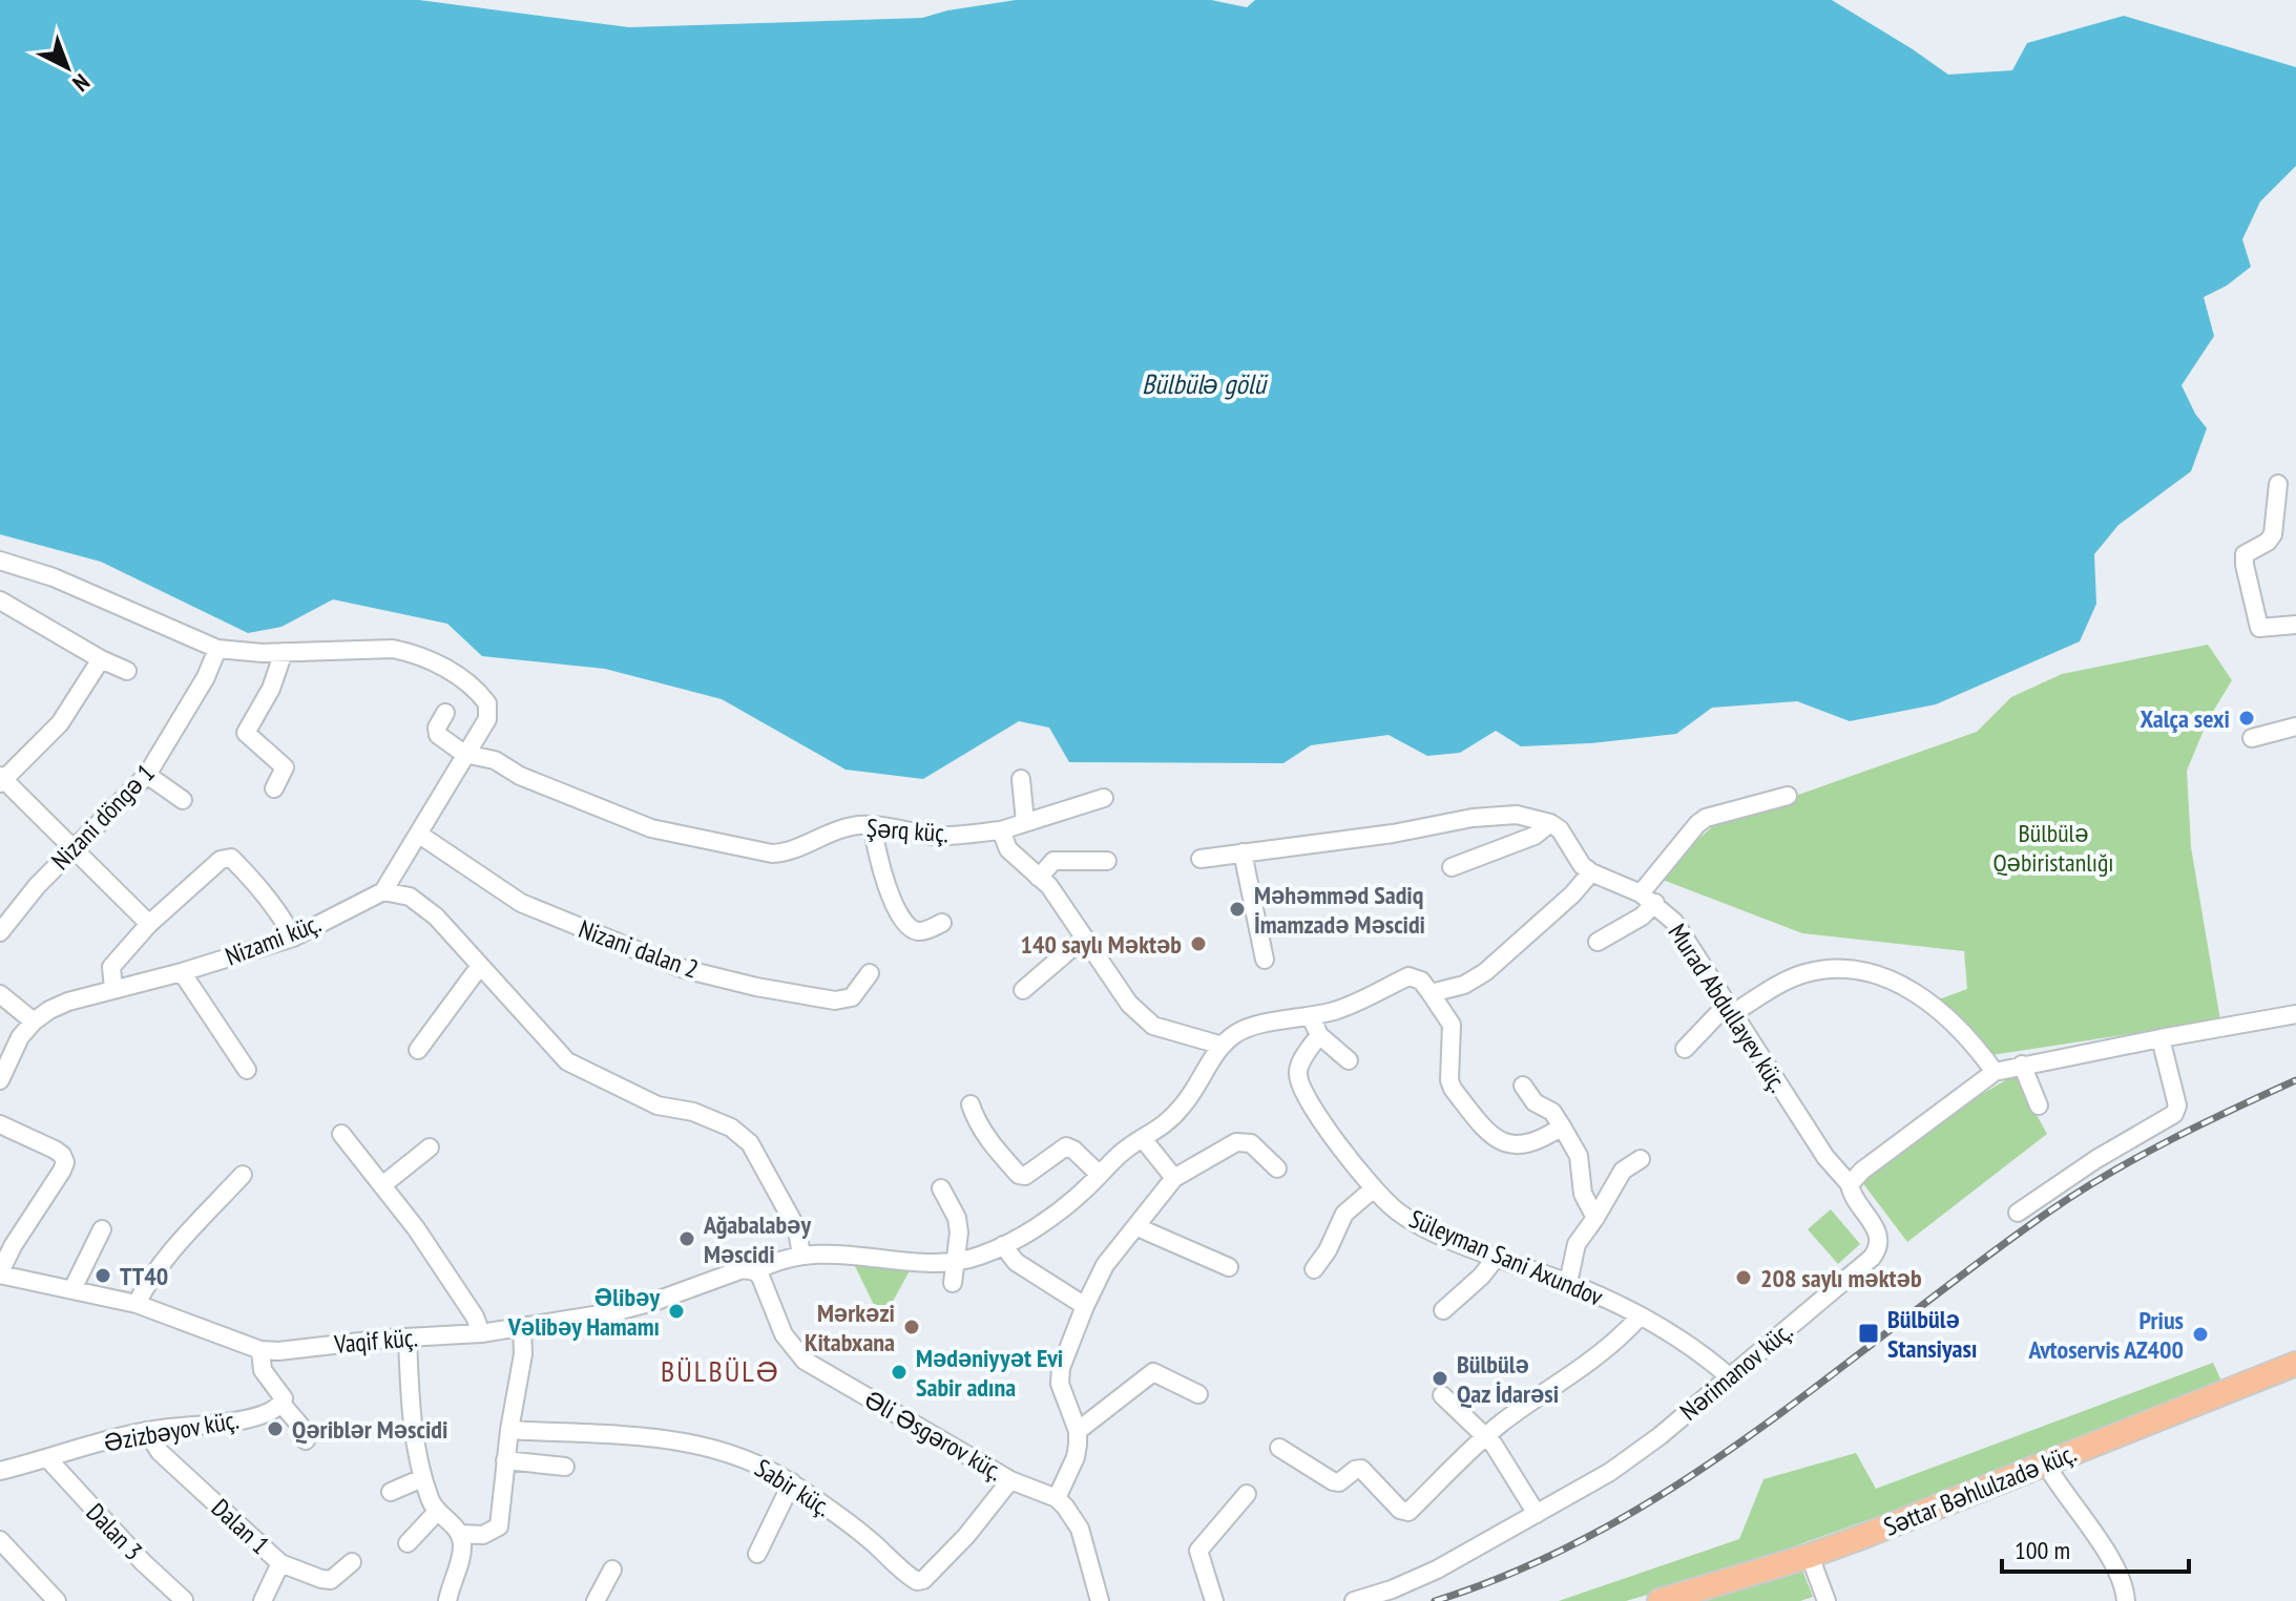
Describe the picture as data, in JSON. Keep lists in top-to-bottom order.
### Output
{
  "streets": {
    "main road": ["Səttar Bəhlulzadə küç."],
    "street": [
      "Nizani döngə 1",
      "Şərq küç.",
      "Nizami küç.",
      "Nizani dalan 2",
      "Murad Abdullayev küç.",
      "Süleyman Sani Axundov",
      "Vaqif küç.",
      "Nərimanov küç.",
      "Əzizbəyov küç.",
      "Əli Əsgərov küç.",
      "Sabir küç.",
      "Dalan 1",
      "Dalan 3"
    ]
  },
  "crossings": [
    ["Murad Abdullayev küç.", "Nərimanov küç."],
    ["Süleyman Sani Axundov", "Nərimanov küç."],
    ["Vaqif küç.", "Əli Əsgərov küç."],
    ["Əzizbəyov küç.", "Dalan 1"],
    ["Əzizbəyov küç.", "Dalan 3"],
    ["Əli Əsgərov küç.", "Sabir küç."]
  ],
  "districts": ["BÜLBÜLƏ"],
  "water": ["Bülbülə gölü"],
  "parks": ["Bülbülə Qəbiristanlığı"],
  "places": {
    "other": [
      "Xalça sexi",
      "Məhəmməd Sadiq İmamzadə Məscidi",
      "140 saylı Məktəb",
      "Ağabalabəy Məscidi",
      "TT40",
      "208 saylı məktəb",
      "Əlibəy Vəlibəy Hamamı",
      "Mərkəzi Kitabxana",
      "Prius Avtoservis AZ400",
      "Mədəniyyət Evi Sabir adına",
      "Bülbülə Qaz İdarəsi",
      "Qəriblər Məscidi"
    ],
    "transit": ["Bülbülə Stansiyası"]
  },
  "scale_bar": "100 m",
  "north": "bottom right"
}
